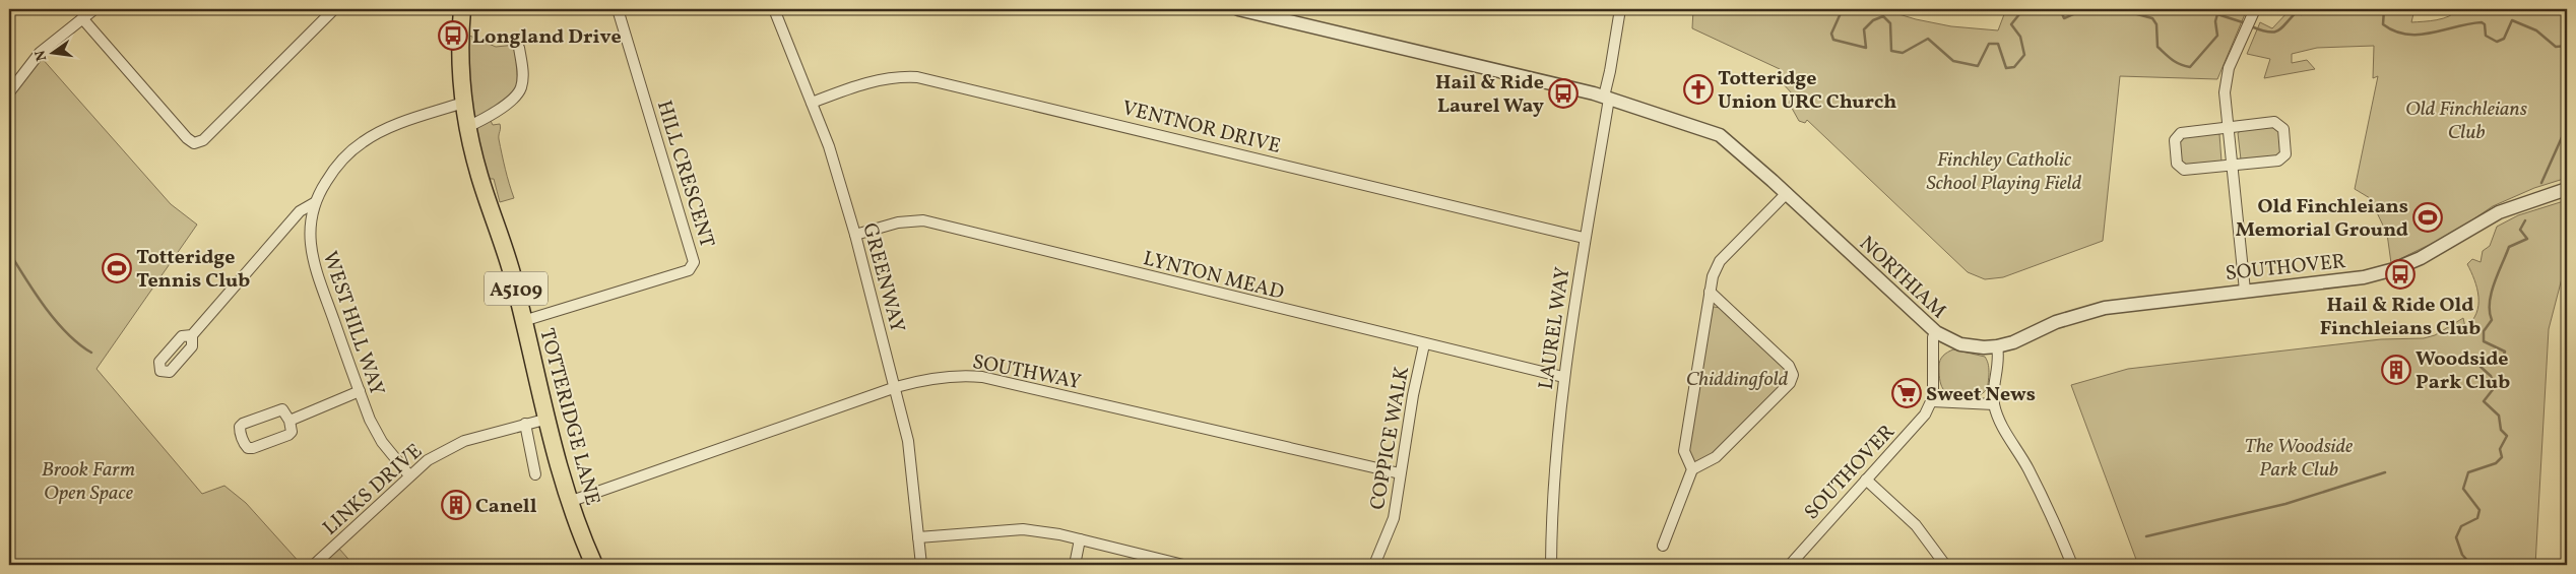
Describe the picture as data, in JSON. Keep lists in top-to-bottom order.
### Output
{
  "streets": {
    "main road": ["A5109", "TOTTERIDGE LANE"],
    "street": [
      "VENTNOR DRIVE",
      "HILL CRESCENT",
      "SOUTHOVER",
      "LYNTON MEAD",
      "NORTHIAM",
      "GREENWAY",
      "WEST HILL WAY",
      "LAUREL WAY",
      "SOUTHWAY",
      "COPPICE WALK",
      "LINKS DRIVE"
    ]
  },
  "crossings": [
    ["VENTNOR DRIVE", "GREENWAY"],
    ["VENTNOR DRIVE", "LAUREL WAY"],
    ["HILL CRESCENT", "TOTTERIDGE LANE"],
    ["SOUTHOVER", "NORTHIAM"],
    ["LYNTON MEAD", "GREENWAY"],
    ["LYNTON MEAD", "LAUREL WAY"],
    ["LYNTON MEAD", "COPPICE WALK"],
    ["NORTHIAM", "LAUREL WAY"],
    ["GREENWAY", "SOUTHWAY"],
    ["WEST HILL WAY", "TOTTERIDGE LANE"],
    ["WEST HILL WAY", "LINKS DRIVE"],
    ["SOUTHWAY", "TOTTERIDGE LANE"],
    ["SOUTHWAY", "COPPICE WALK"],
    ["TOTTERIDGE LANE", "LINKS DRIVE"]
  ],
  "parks": [
    "Old Finchleians Club",
    "Finchley Catholic School Playing Field",
    "Chiddingfold",
    "The Woodside Park Club",
    "Brook Farm Open Space"
  ],
  "places": {
    "bus stop": ["Longland Drive", "Hail & Ride Laurel Way", "Hail & Ride Old Finchleians Club"],
    "church": ["Totteridge Union URC Church"],
    "sports": ["Old Finchleians Memorial Ground", "Totteridge Tennis Club"],
    "building": ["Woodside Park Club", "Canell"],
    "supermarket": ["Sweet News"]
  },
  "north": "left"
}
